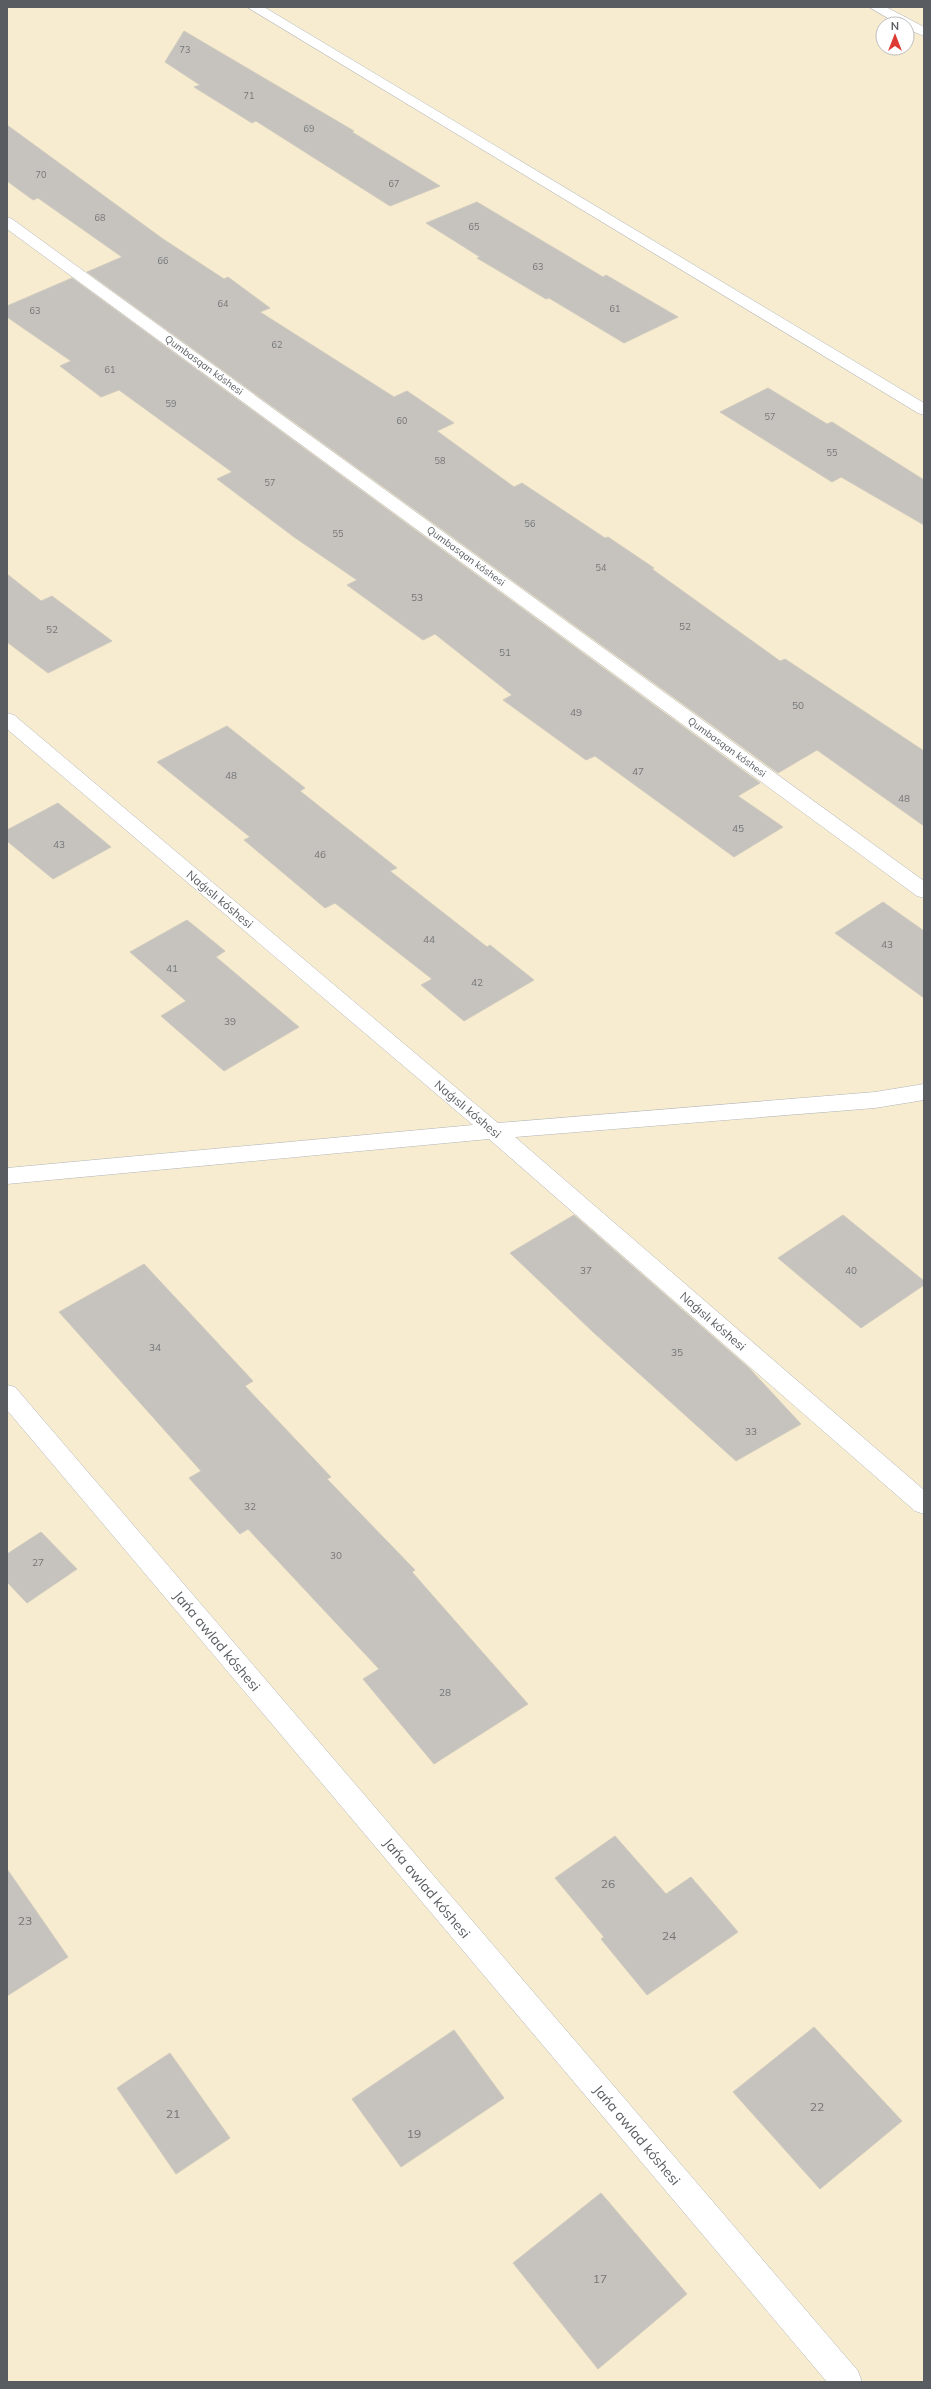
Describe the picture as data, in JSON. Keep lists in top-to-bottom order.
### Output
{
  "streets": {
    "street": ["Qumbasqan kóshesi", "Naǵıslı kóshesi", "Jańa awlad kóshesi"]
  },
  "house_numbers": [
    "73",
    "71",
    "69",
    "70",
    "67",
    "68",
    "65",
    "66",
    "63",
    "64",
    "61",
    "63",
    "62",
    "61",
    "59",
    "57",
    "60",
    "55",
    "58",
    "57",
    "56",
    "55",
    "54",
    "53",
    "52",
    "52",
    "51",
    "50",
    "49",
    "47",
    "48",
    "48",
    "45",
    "43",
    "46",
    "44",
    "43",
    "41",
    "42",
    "39",
    "37",
    "40",
    "34",
    "35",
    "33",
    "32",
    "30",
    "27",
    "28",
    "26",
    "23",
    "24",
    "22",
    "21",
    "19",
    "17"
  ],
  "north": "top"
}
